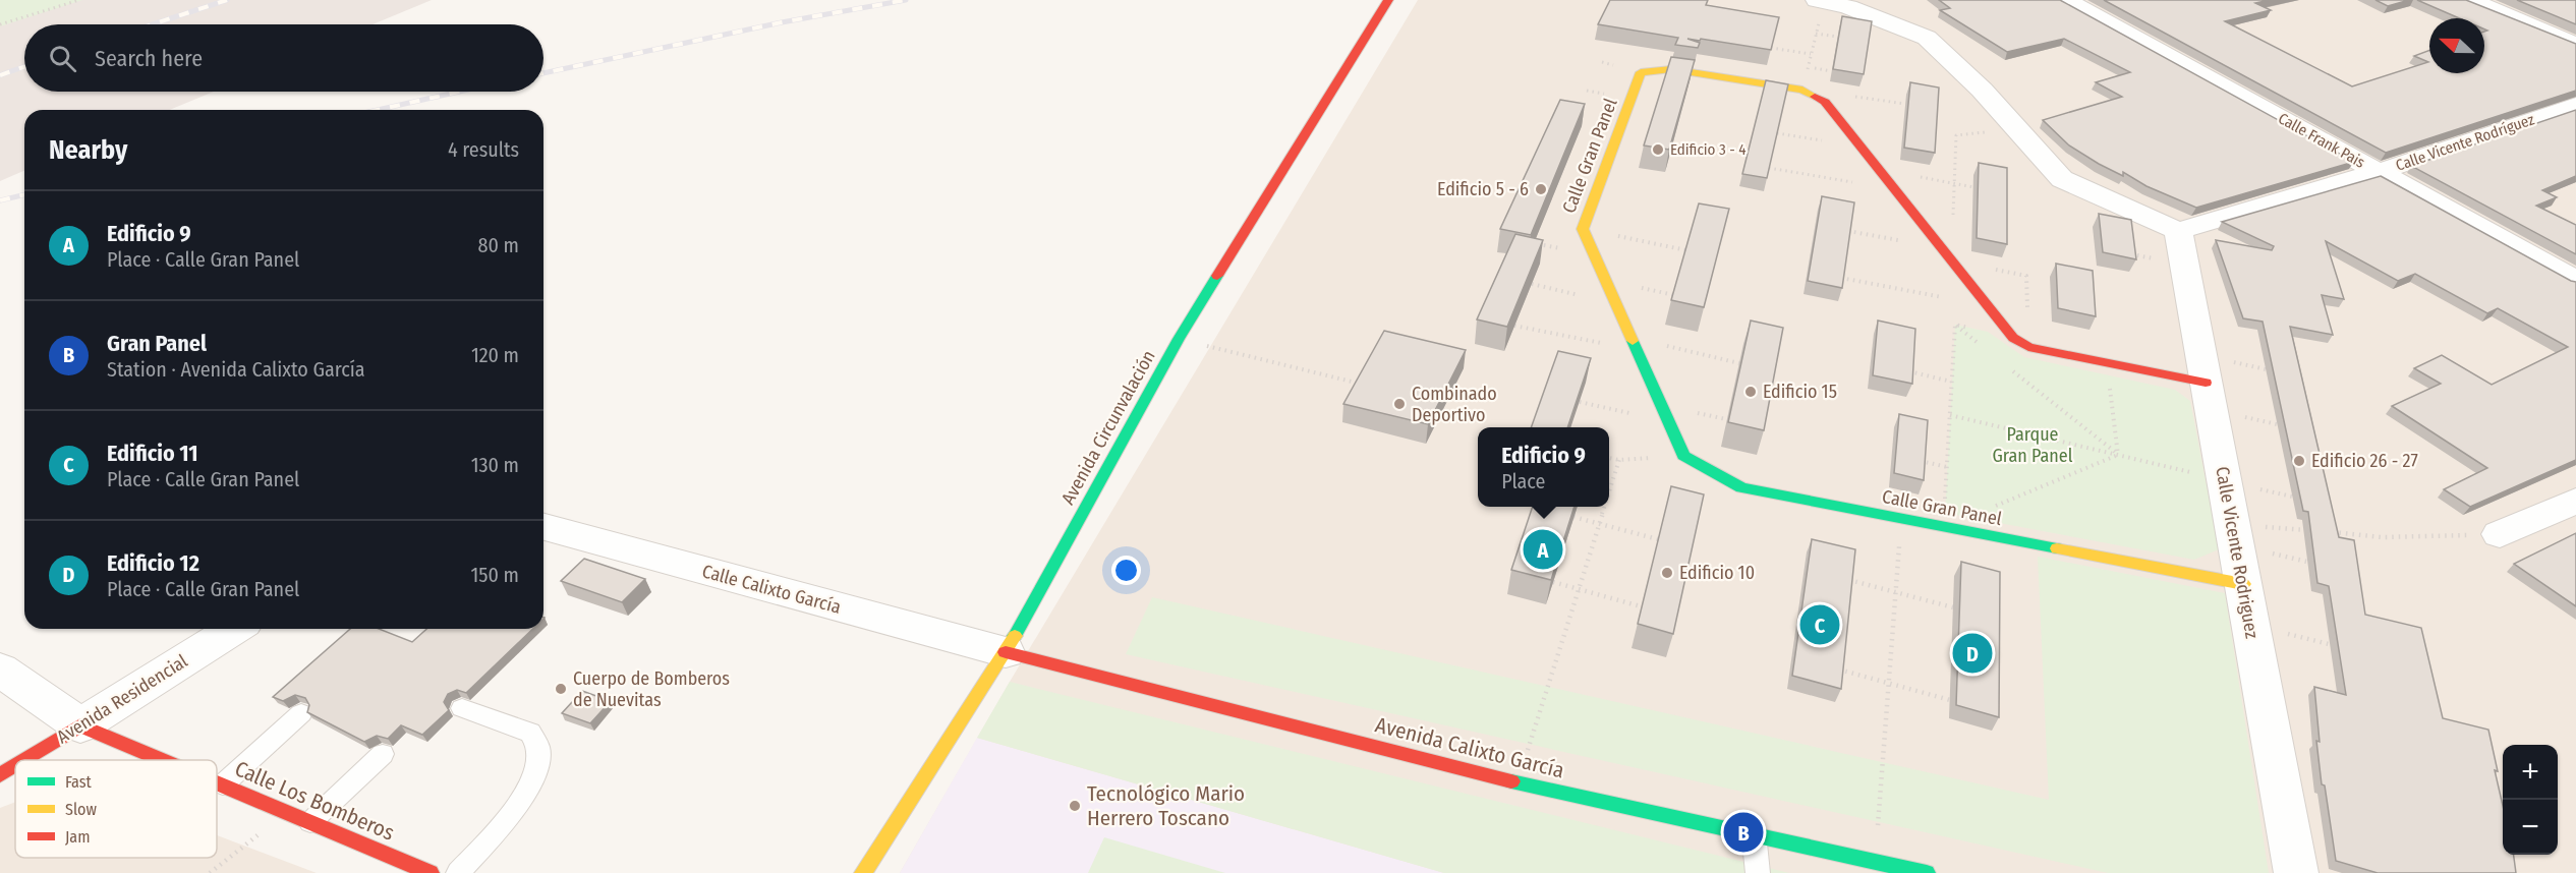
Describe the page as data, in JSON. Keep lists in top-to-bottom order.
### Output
{
  "streets": {
    "main road": [
      "Calle Gran Panel",
      "Avenida Circunvalación",
      "Avenida Residencial",
      "Avenida Calixto García",
      "Calle Los Bomberos"
    ],
    "street": [
      "Calle Frank Pais",
      "Calle Vicente Rodríguez",
      "Calle Vicente Rodriguez",
      "Calle Calixto García"
    ]
  },
  "crossings": [
    ["Calle Frank Pais", "Calle Vicente Rodríguez"],
    ["Calle Vicente Rodríguez", "Calle Vicente Rodriguez"],
    ["Calle Gran Panel", "Calle Vicente Rodriguez"],
    ["Avenida Circunvalación", "Calle Calixto García"],
    ["Avenida Circunvalación", "Avenida Calixto García"],
    ["Calle Calixto García", "Avenida Calixto García"],
    ["Avenida Residencial", "Calle Los Bomberos"]
  ],
  "parks": ["Parque Gran Panel"],
  "places": [
    "Edificio 3 - 4",
    "Edificio 5 - 6",
    "Edificio 15",
    "Combinado Deportivo",
    "Edificio 26 - 27",
    "Edificio 10",
    "Cuerpo de Bomberos de Nuevitas",
    "Tecnológico Mario Herrero Toscano"
  ],
  "legend": ["Fast", "Slow", "Jam"],
  "north": "left",
  "page": {
    "search": "Search here",
    "heading": ["Nearby", "4 results"],
    "list": [
      {
        "mark": "A",
        "name": "Edificio 9",
        "note": "Place · Calle Gran Panel",
        "value": "80 m"
      },
      {
        "mark": "B",
        "name": "Gran Panel",
        "note": "Station · Avenida Calixto García",
        "value": "120 m"
      },
      {
        "mark": "C",
        "name": "Edificio 11",
        "note": "Place · Calle Gran Panel",
        "value": "130 m"
      },
      {
        "mark": "D",
        "name": "Edificio 12",
        "note": "Place · Calle Gran Panel",
        "value": "150 m"
      }
    ],
    "popup": ["Edificio 9", "Place"],
    "pins": [
      "A",
      "C",
      "D",
      "B"
    ],
    "map_buttons": ["+", "−"]
  }
}
